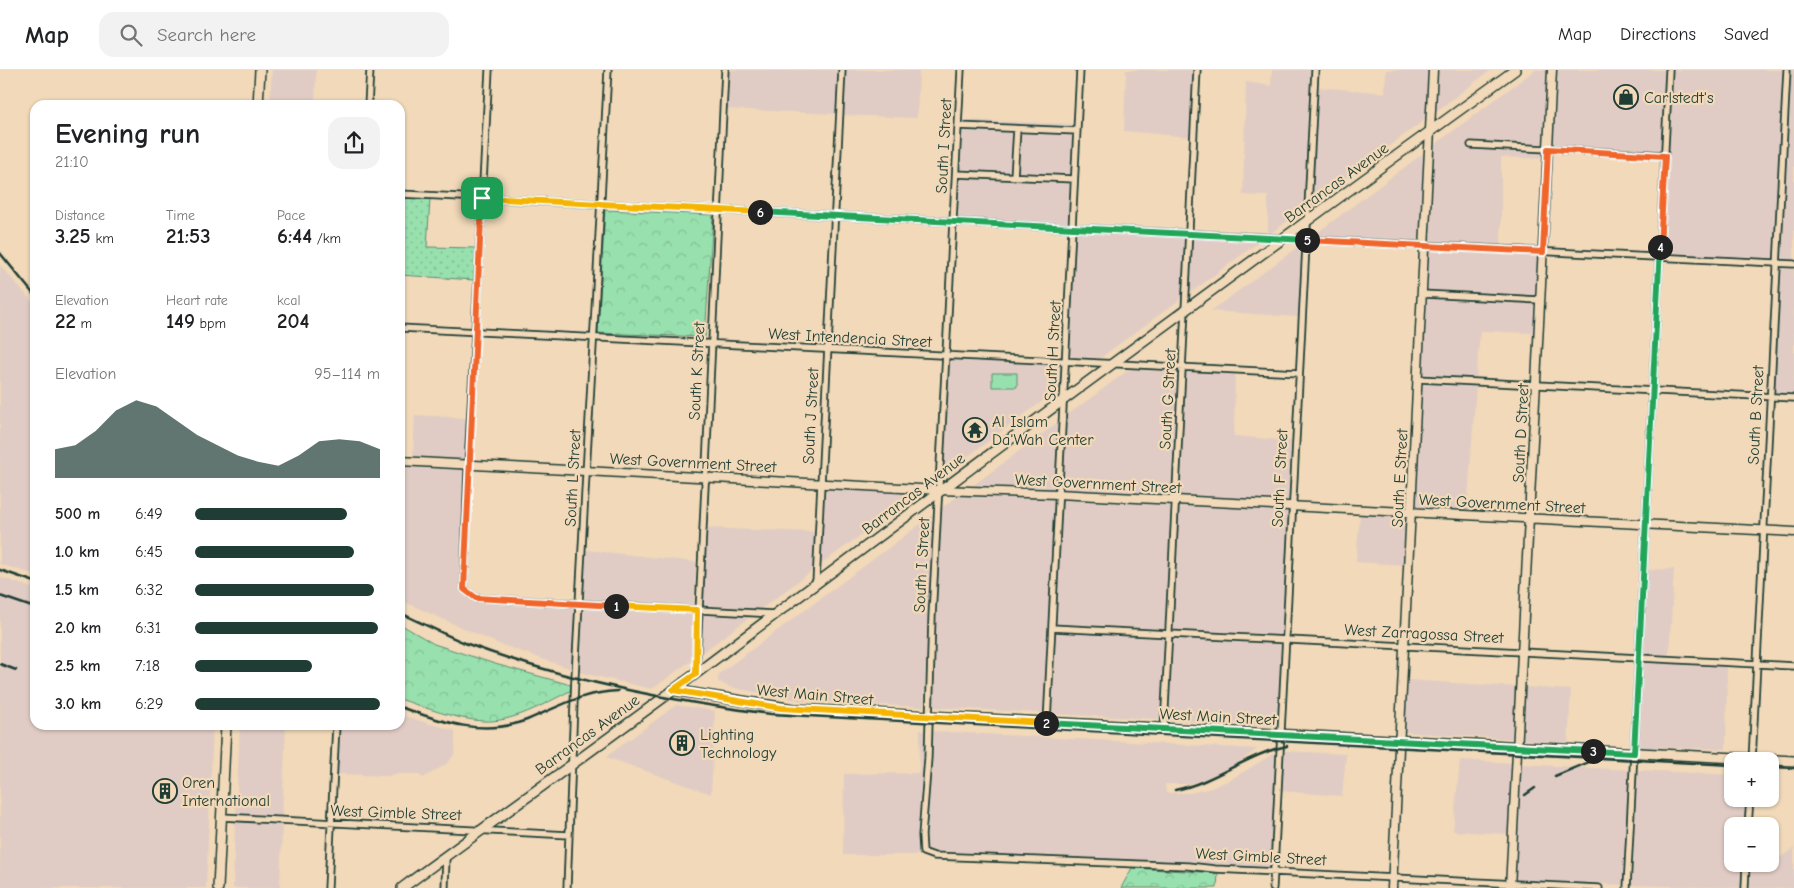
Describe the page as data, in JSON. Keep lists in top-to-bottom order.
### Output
{
  "streets": {
    "main road": ["Barrancas Avenue", "West Main Street"],
    "street": [
      "South I Street",
      "West Intendencia Street",
      "South H Street",
      "South K Street",
      "South G Street",
      "South B Street",
      "South J Street",
      "South D Street",
      "West Government Street",
      "South L Street",
      "South F Street",
      "South E Street",
      "West Zarragossa Street",
      "West Gimble Street"
    ]
  },
  "crossings": [
    ["South I Street", "Barrancas Avenue"],
    ["South I Street", "West Intendencia Street"],
    ["South I Street", "West Government Street"],
    ["South I Street", "West Main Street"],
    ["South I Street", "West Gimble Street"],
    ["Barrancas Avenue", "West Intendencia Street"],
    ["Barrancas Avenue", "South H Street"],
    ["Barrancas Avenue", "South K Street"],
    ["Barrancas Avenue", "South G Street"],
    ["Barrancas Avenue", "South J Street"],
    ["Barrancas Avenue", "West Government Street"],
    ["Barrancas Avenue", "South L Street"],
    ["Barrancas Avenue", "South F Street"],
    ["Barrancas Avenue", "South E Street"],
    ["Barrancas Avenue", "West Main Street"],
    ["Barrancas Avenue", "West Gimble Street"],
    ["West Intendencia Street", "South H Street"],
    ["West Intendencia Street", "South K Street"],
    ["West Intendencia Street", "South G Street"],
    ["West Intendencia Street", "South J Street"],
    ["West Intendencia Street", "South L Street"],
    ["West Intendencia Street", "South F Street"],
    ["South H Street", "West Government Street"],
    ["South H Street", "West Zarragossa Street"],
    ["South H Street", "West Main Street"],
    ["South K Street", "West Government Street"],
    ["South G Street", "West Government Street"],
    ["South G Street", "West Zarragossa Street"],
    ["South G Street", "West Main Street"],
    ["South B Street", "West Government Street"],
    ["South B Street", "West Zarragossa Street"],
    ["South J Street", "West Government Street"],
    ["South D Street", "West Government Street"],
    ["South D Street", "West Zarragossa Street"],
    ["South D Street", "West Main Street"],
    ["South D Street", "West Gimble Street"],
    ["West Government Street", "South L Street"],
    ["West Government Street", "South F Street"],
    ["West Government Street", "South E Street"],
    ["South L Street", "West Gimble Street"],
    ["South F Street", "West Zarragossa Street"],
    ["South F Street", "West Main Street"],
    ["South F Street", "West Gimble Street"],
    ["South E Street", "West Zarragossa Street"],
    ["South E Street", "West Main Street"],
    ["South E Street", "West Gimble Street"]
  ],
  "places": {
    "shop": ["Carlstedt's"],
    "temple": ["Al Islam Da'Wah Center"],
    "building": ["Lighting Technology", "Oren International"]
  },
  "page": {
    "header": "Map",
    "search": "Search here",
    "nav": ["Map", "Directions", "Saved"],
    "heading": ["Evening run", "21:10"],
    "stats": [
      ["Distance", "3.25 km"],
      ["Time", "21:53"],
      ["Pace", "6:44 /km"],
      ["Elevation", "22 m"],
      ["Heart rate", "149 bpm"],
      ["kcal", "204"]
    ],
    "pins": [
      "6",
      "5",
      "4",
      "1",
      "2",
      "3"
    ],
    "chart": ["Elevation", "95–114 m"],
    "list": [
      {
        "name": "500 m",
        "note": "6:49"
      },
      {
        "name": "1.0 km",
        "note": "6:45"
      },
      {
        "name": "1.5 km",
        "note": "6:32"
      },
      {
        "name": "2.0 km",
        "note": "6:31"
      },
      {
        "name": "2.5 km",
        "note": "7:18"
      },
      {
        "name": "3.0 km",
        "note": "6:29"
      }
    ],
    "map_buttons": ["+", "−"]
  }
}
